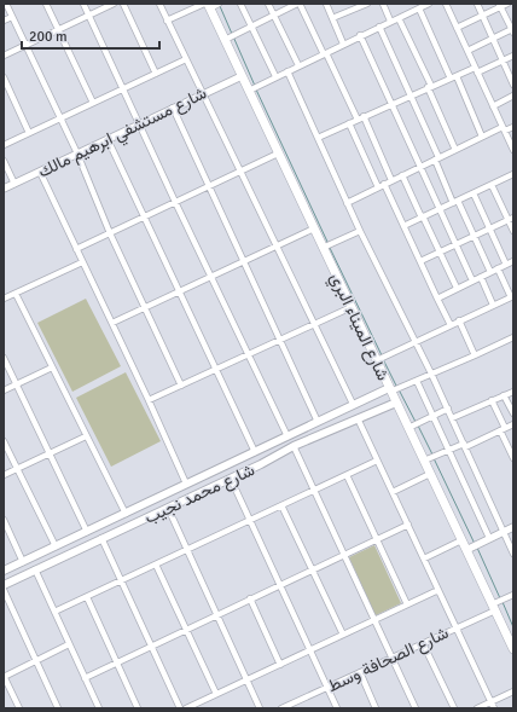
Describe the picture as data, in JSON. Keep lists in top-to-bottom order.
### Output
{
  "streets": {
    "highway": ["شارع الميناء البري"],
    "main road": ["شارع محمد نجيب"],
    "street": ["شارع مستشفي ابرهيم مالك", "شارع الصحافة وسط"]
  },
  "crossings": [
    ["شارع مستشفي ابرهيم مالك", "شارع الميناء البري"],
    ["شارع الميناء البري", "شارع محمد نجيب"],
    ["شارع الميناء البري", "شارع الصحافة وسط"]
  ],
  "scale_bar": "200 m"
}
